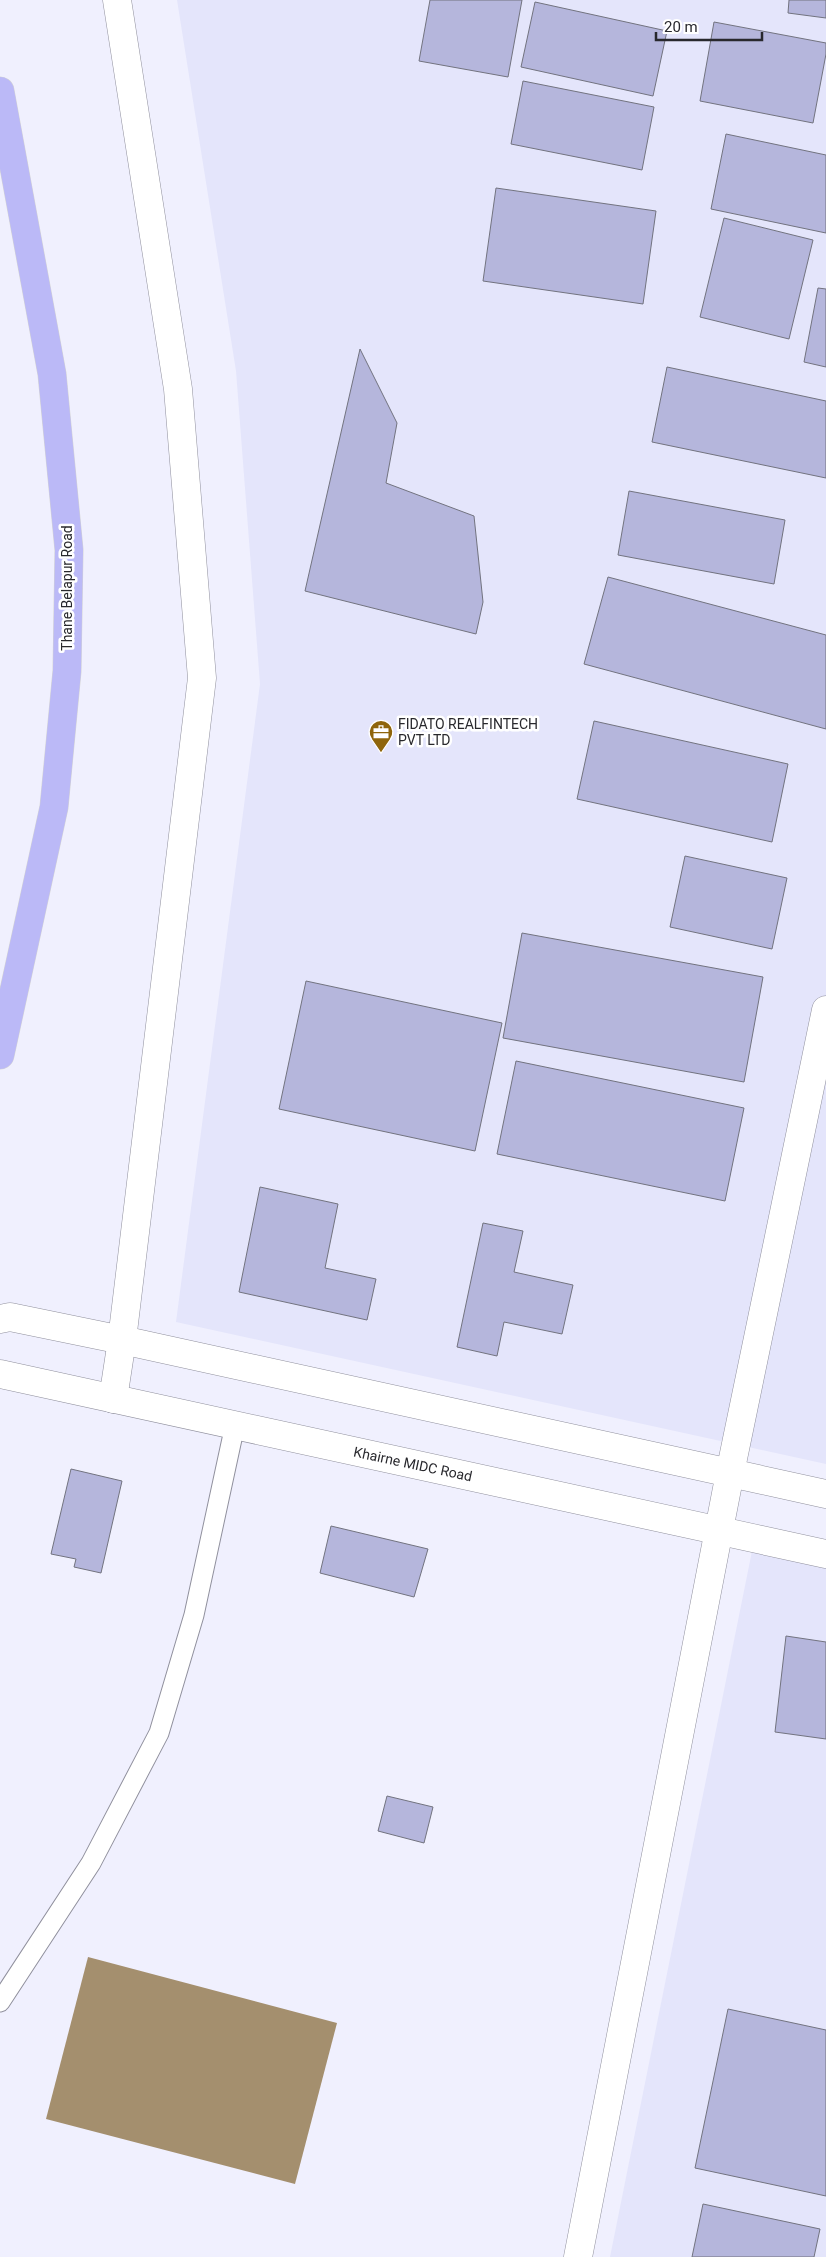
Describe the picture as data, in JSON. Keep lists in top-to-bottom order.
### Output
{
  "streets": {
    "main road": ["Thane Belapur Road"],
    "street": ["Khairne MIDC Road"]
  },
  "places": {
    "office": ["FIDATO REALFINTECH PVT LTD"]
  },
  "scale_bar": "20 m"
}
